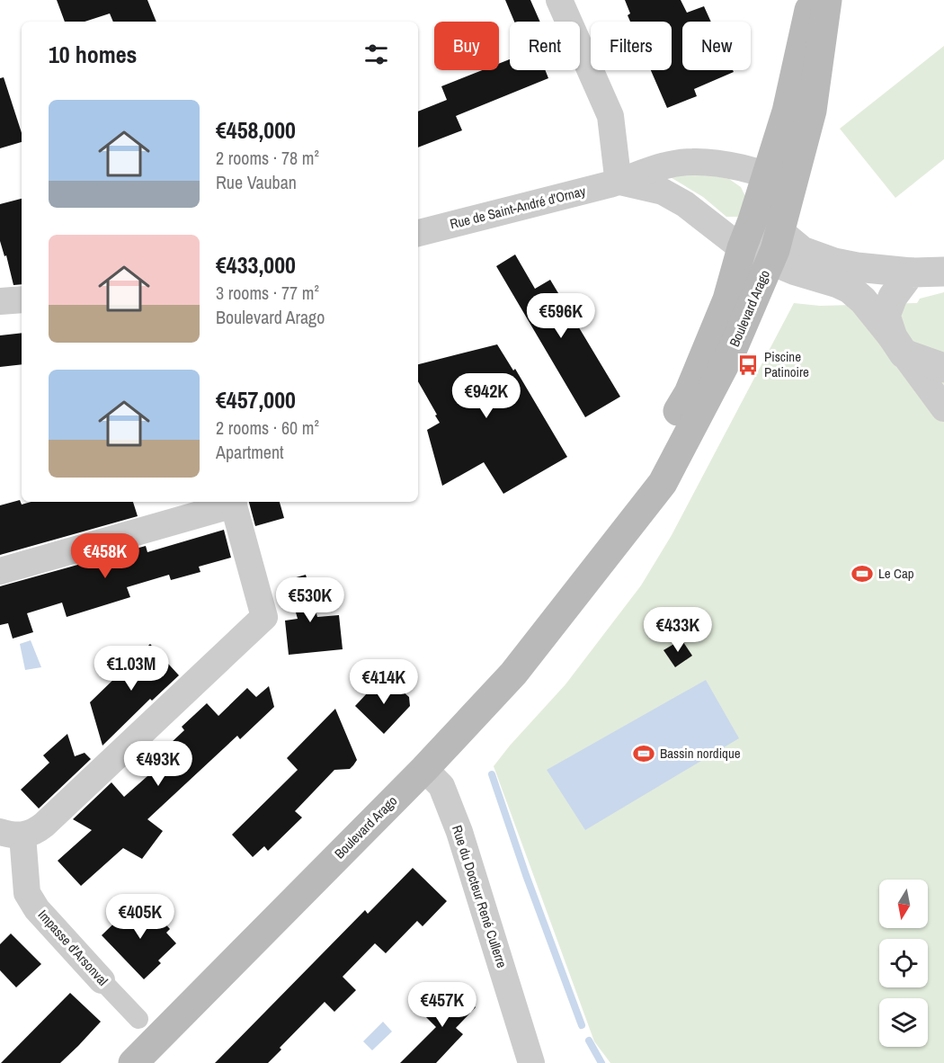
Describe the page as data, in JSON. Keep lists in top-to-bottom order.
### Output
{
  "streets": {
    "main road": ["Boulevard Arago"],
    "street": ["Rue de Saint-André d'Ornay", "Rue du Docteur René Cullerre", "Impasse d'Arsonval"]
  },
  "crossings": [
    ["Rue de Saint-André d'Ornay", "Boulevard Arago"],
    ["Boulevard Arago", "Rue du Docteur René Cullerre"]
  ],
  "places": {
    "bus stop": ["Piscine Patinoire"],
    "sports": ["Le Cap", "Bassin nordique"]
  },
  "north": "bottom",
  "page": {
    "chip": [
      "Buy",
      "Rent",
      "Filters",
      "New"
    ],
    "heading": "10 homes",
    "list": [
      {
        "name": "€458,000",
        "note": "2 rooms · 78 m² · Rue Vauban"
      },
      {
        "name": "€433,000",
        "note": "3 rooms · 77 m² · Boulevard Arago"
      },
      {
        "name": "€457,000",
        "note": "2 rooms · 60 m² · Apartment"
      }
    ],
    "price": [
      "€596K",
      "€942K",
      "€458K",
      "€530K",
      "€433K",
      "€1.03M",
      "€414K",
      "€493K",
      "€405K",
      "€457K"
    ]
  }
}
